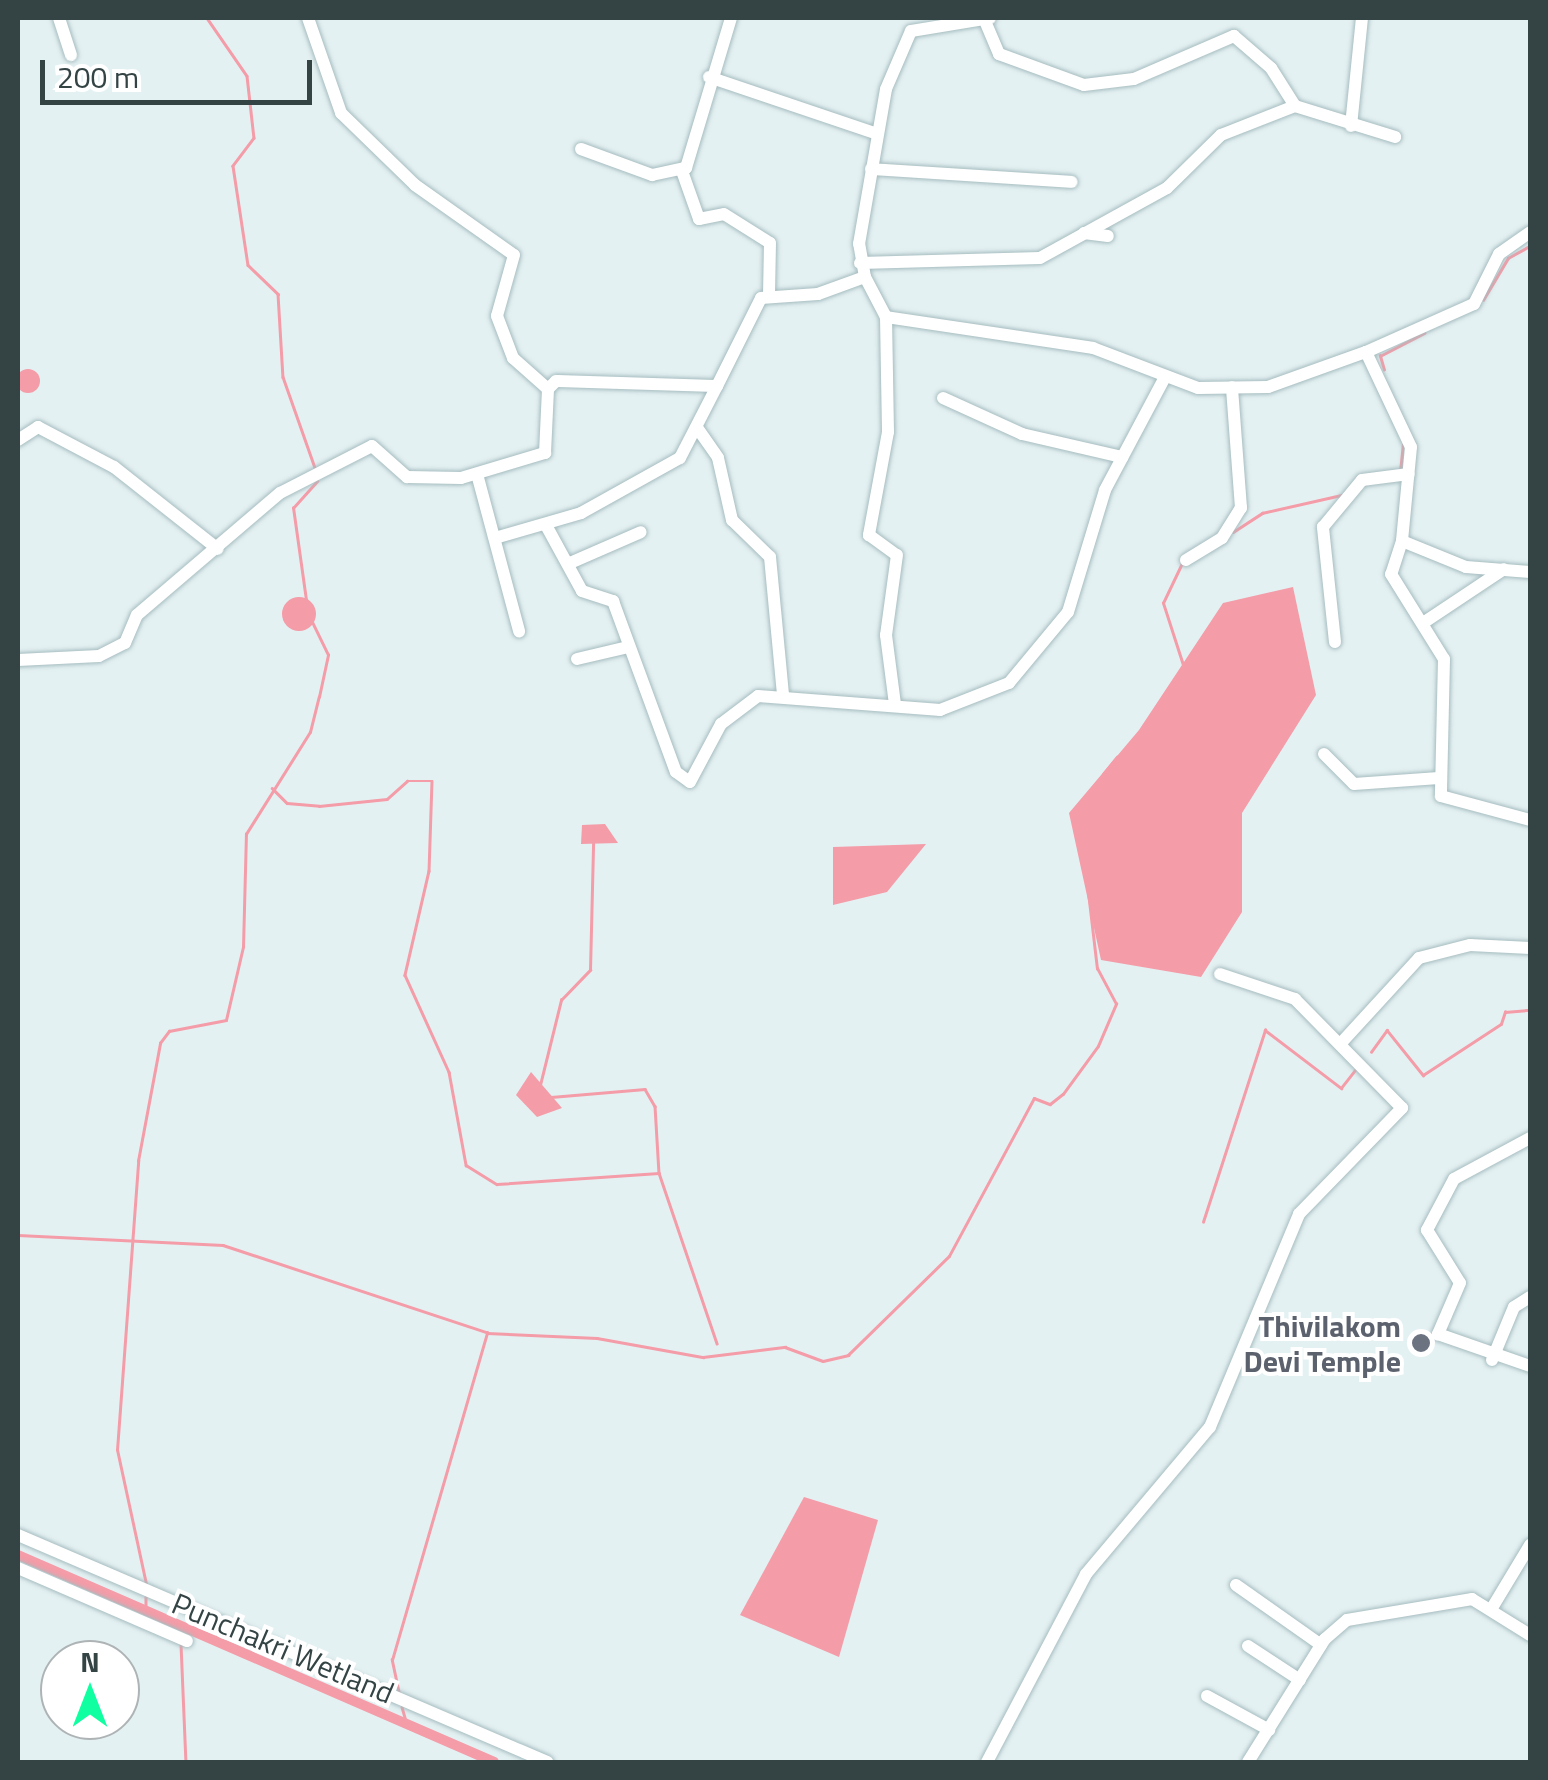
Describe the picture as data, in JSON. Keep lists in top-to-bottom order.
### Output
{
  "streets": {
    "street": ["Punchakri Wetland"]
  },
  "places": ["Thivilakom Devi Temple"],
  "scale_bar": "200 m",
  "north": "top"
}
